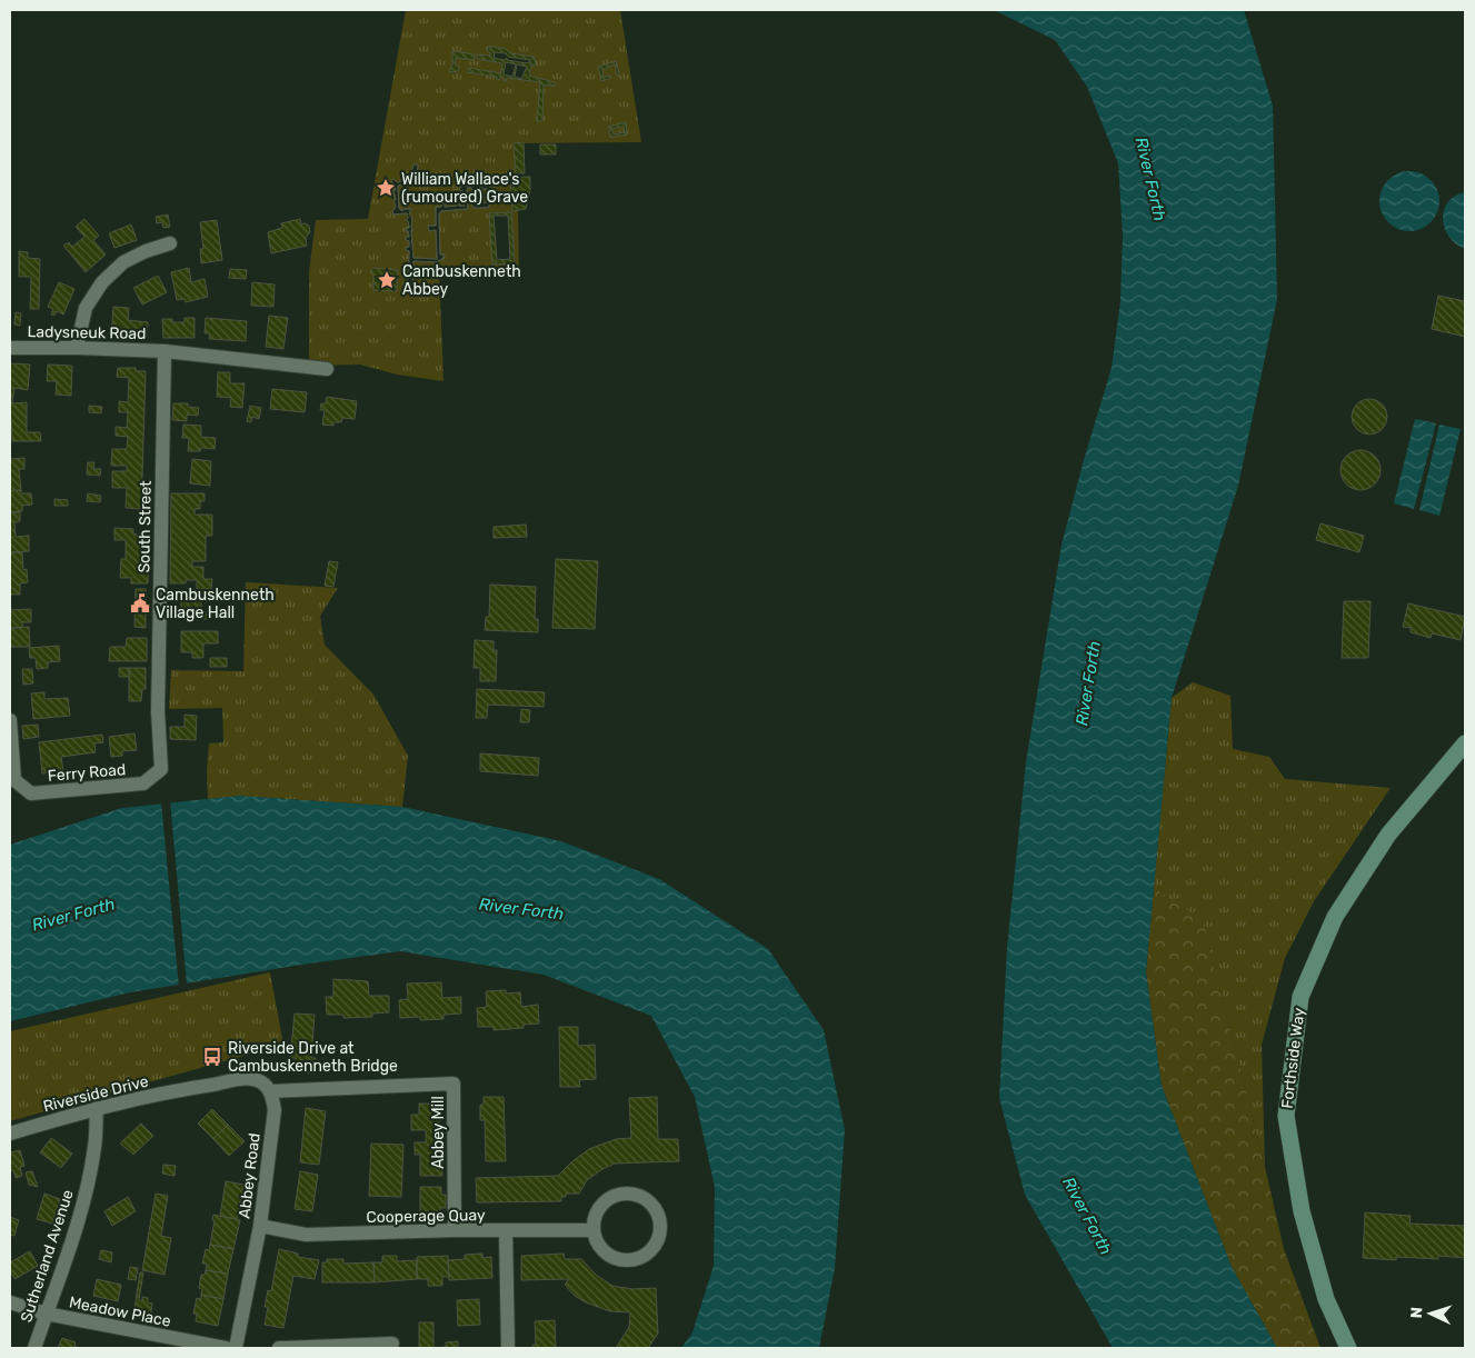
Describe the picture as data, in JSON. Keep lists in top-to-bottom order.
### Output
{
  "streets": {
    "street": [
      "Ladysneuk Road",
      "South Street",
      "Ferry Road",
      "Forthside Way",
      "Riverside Drive",
      "Abbey Mill",
      "Abbey Road",
      "Cooperage Quay",
      "Sutherland Avenue",
      "Meadow Place"
    ]
  },
  "crossings": [
    ["Ladysneuk Road", "South Street"],
    ["South Street", "Ferry Road"],
    ["Riverside Drive", "Abbey Mill"],
    ["Riverside Drive", "Abbey Road"],
    ["Riverside Drive", "Sutherland Avenue"],
    ["Abbey Mill", "Abbey Road"],
    ["Abbey Mill", "Cooperage Quay"],
    ["Abbey Road", "Cooperage Quay"],
    ["Sutherland Avenue", "Meadow Place"]
  ],
  "water": ["River Forth"],
  "places": {
    "place": ["William Wallace's (rumoured) Grave", "Cambuskenneth Abbey"],
    "public building": ["Cambuskenneth Village Hall"],
    "bus stop": ["Riverside Drive at Cambuskenneth Bridge"]
  },
  "north": "left"
}
